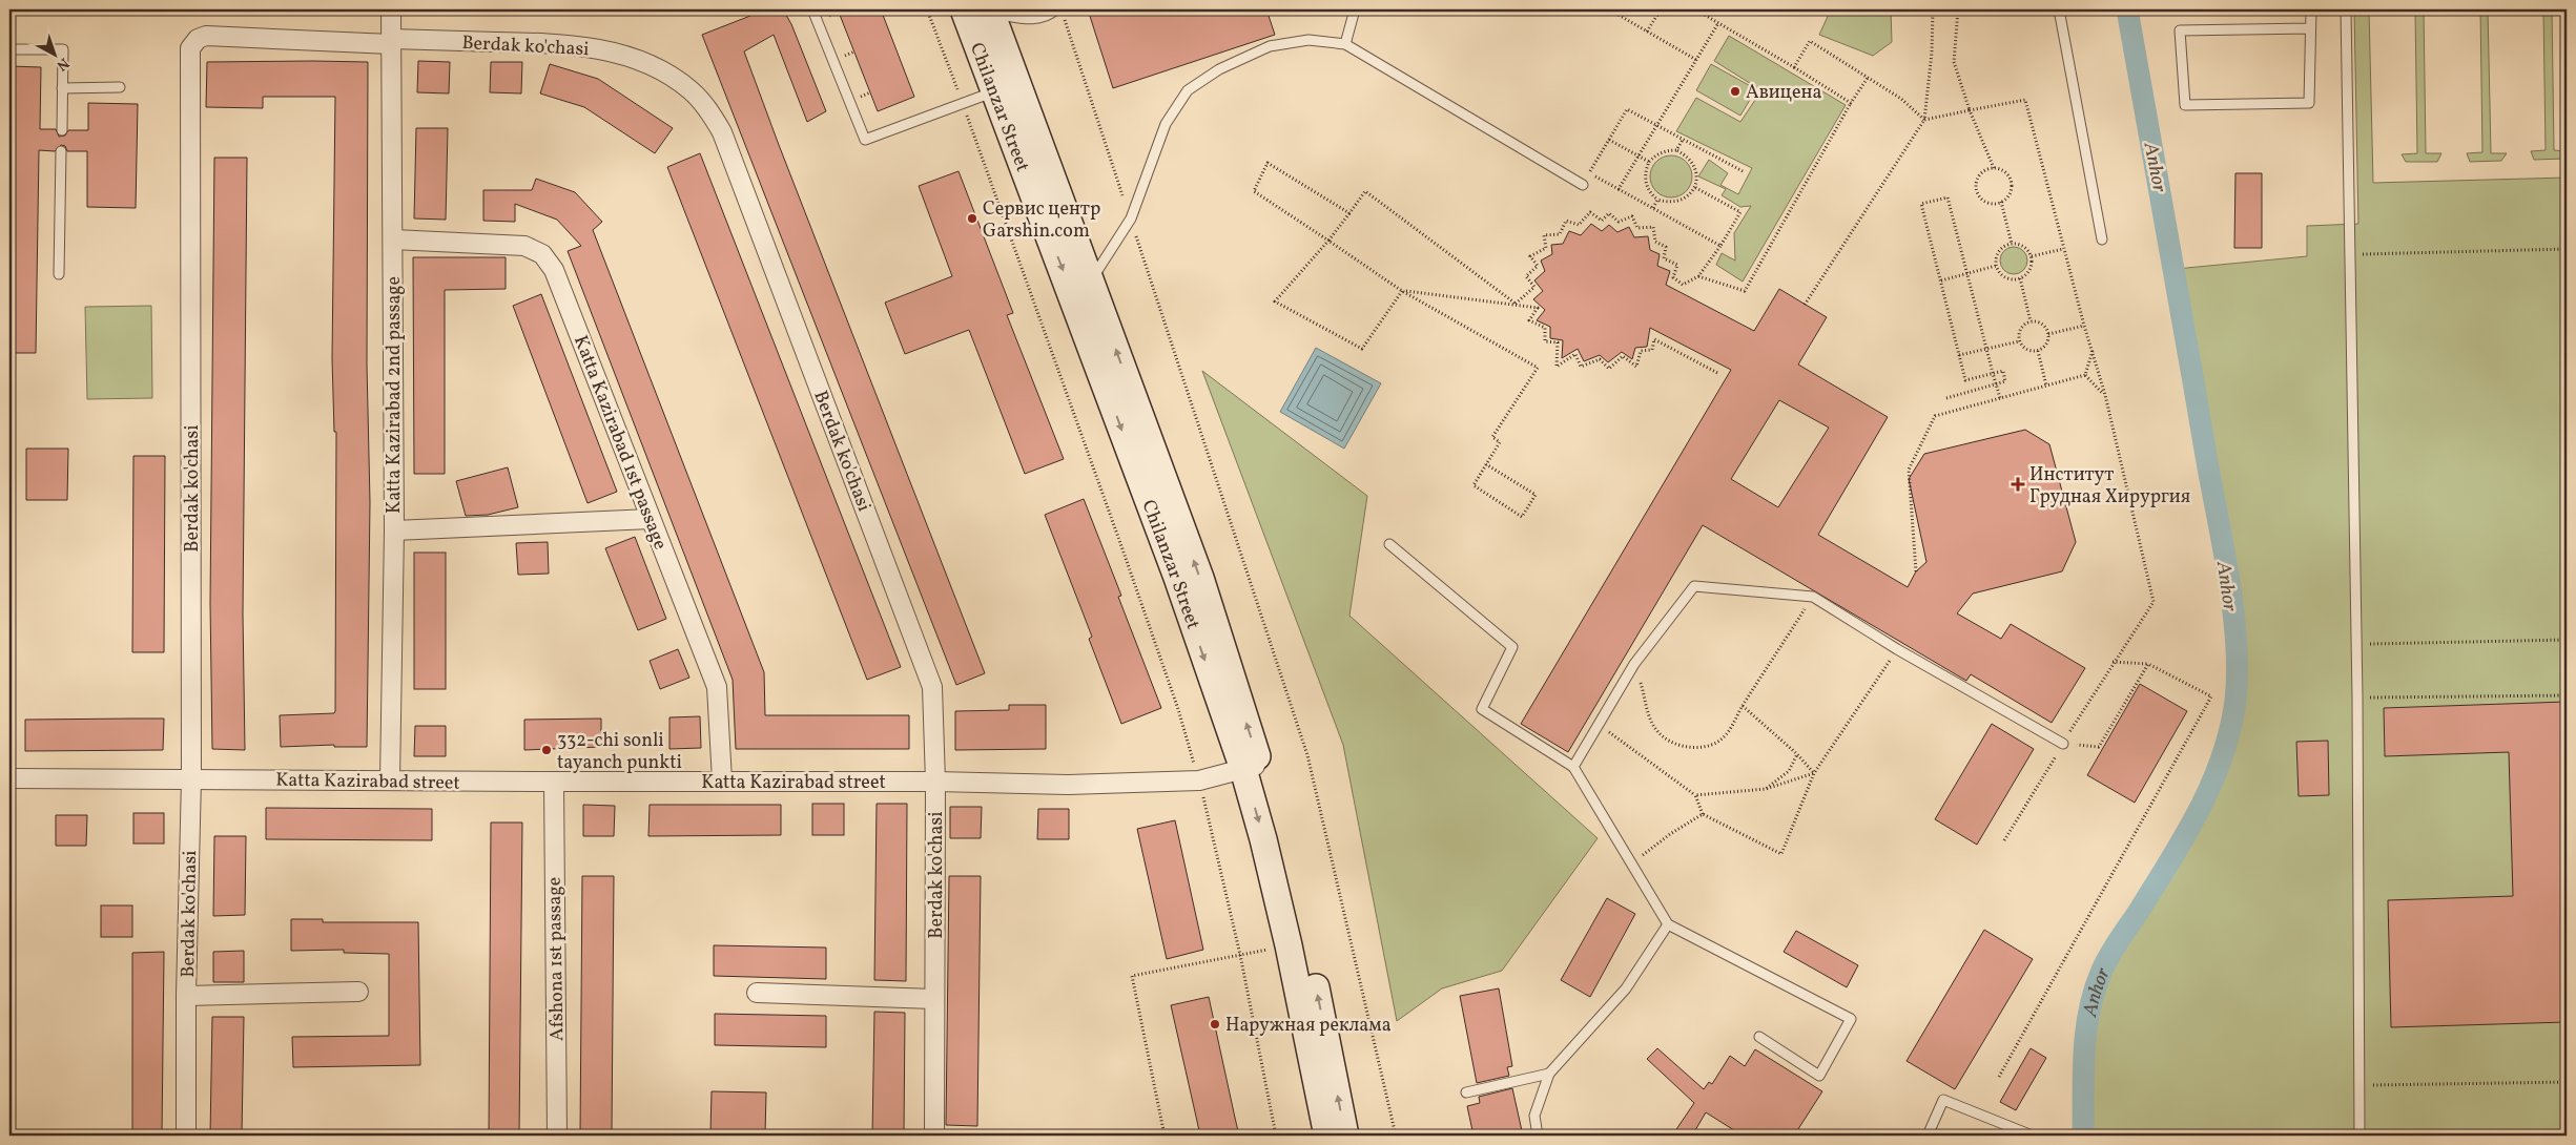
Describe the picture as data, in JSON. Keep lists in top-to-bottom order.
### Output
{
  "streets": {
    "main road": ["Chilanzar Street"],
    "street": [
      "Berdak ko'chasi",
      "Katta Kazirabad 2nd passage",
      "Katta Kazirabad 1st passage",
      "Katta Kazirabad street",
      "Afshona 1st passage"
    ]
  },
  "crossings": [
    ["Berdak ko'chasi", "Katta Kazirabad 2nd passage"],
    ["Berdak ko'chasi", "Katta Kazirabad street"],
    ["Chilanzar Street", "Katta Kazirabad street"],
    ["Katta Kazirabad 2nd passage", "Katta Kazirabad 1st passage"],
    ["Katta Kazirabad 2nd passage", "Katta Kazirabad street"],
    ["Katta Kazirabad 1st passage", "Katta Kazirabad street"],
    ["Katta Kazirabad street", "Afshona 1st passage"]
  ],
  "water": ["Anhor"],
  "places": {
    "other": [
      "Авицена",
      "Сервис центр Garshin.com",
      "332-chi sonli tayanch punkti",
      "Наружная реклама"
    ],
    "health": ["Институт Грудная Хирургия"]
  },
  "north": "bottom right"
}
